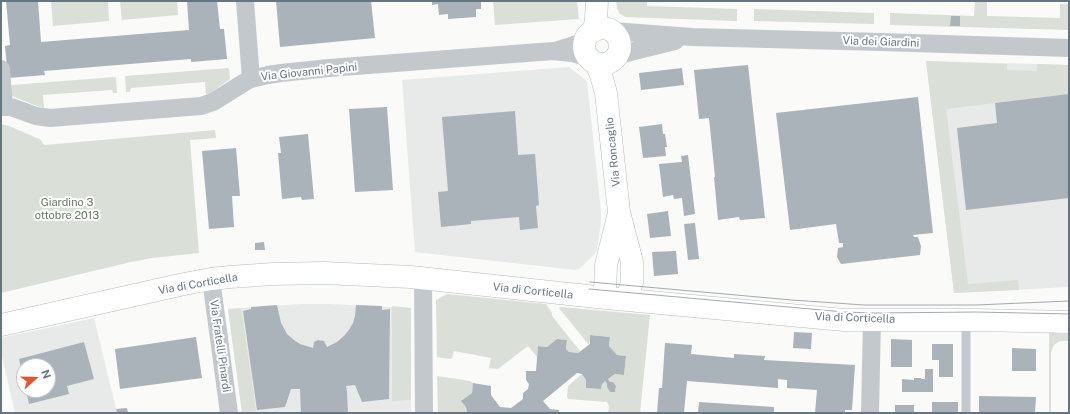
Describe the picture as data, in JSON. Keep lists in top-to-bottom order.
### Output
{
  "streets": {
    "street": [
      "Via dei Giardini",
      "Via Giovanni Papini",
      "Via Roncaglio",
      "Via di Corticella",
      "Via Fratelli Pinardi"
    ]
  },
  "crossings": [
    ["Via dei Giardini", "Via Giovanni Papini"],
    ["Via dei Giardini", "Via Roncaglio"],
    ["Via Giovanni Papini", "Via Roncaglio"],
    ["Via Roncaglio", "Via di Corticella"],
    ["Via di Corticella", "Via Fratelli Pinardi"]
  ],
  "parks": ["Giardino 3 ottobre 2013"],
  "north": "right"
}
